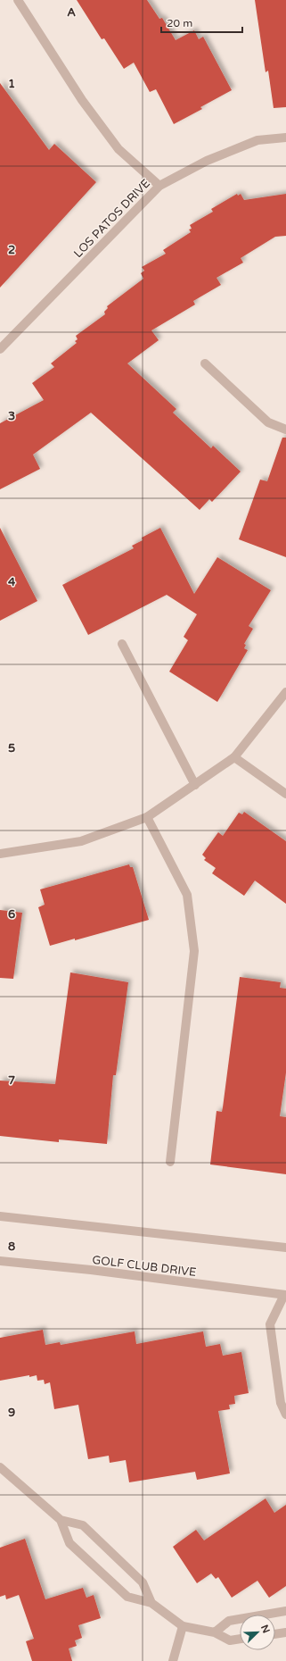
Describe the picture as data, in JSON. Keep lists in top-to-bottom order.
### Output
{
  "streets": {
    "street": ["LOS PATOS DRIVE", "GOLF CLUB DRIVE"]
  },
  "scale_bar": "20 m",
  "north": "top right",
  "grid": {
    "columns": ["A"],
    "rows": [
      "1",
      "2",
      "3",
      "4",
      "5",
      "6",
      "7",
      "8",
      "9"
    ]
  }
}
